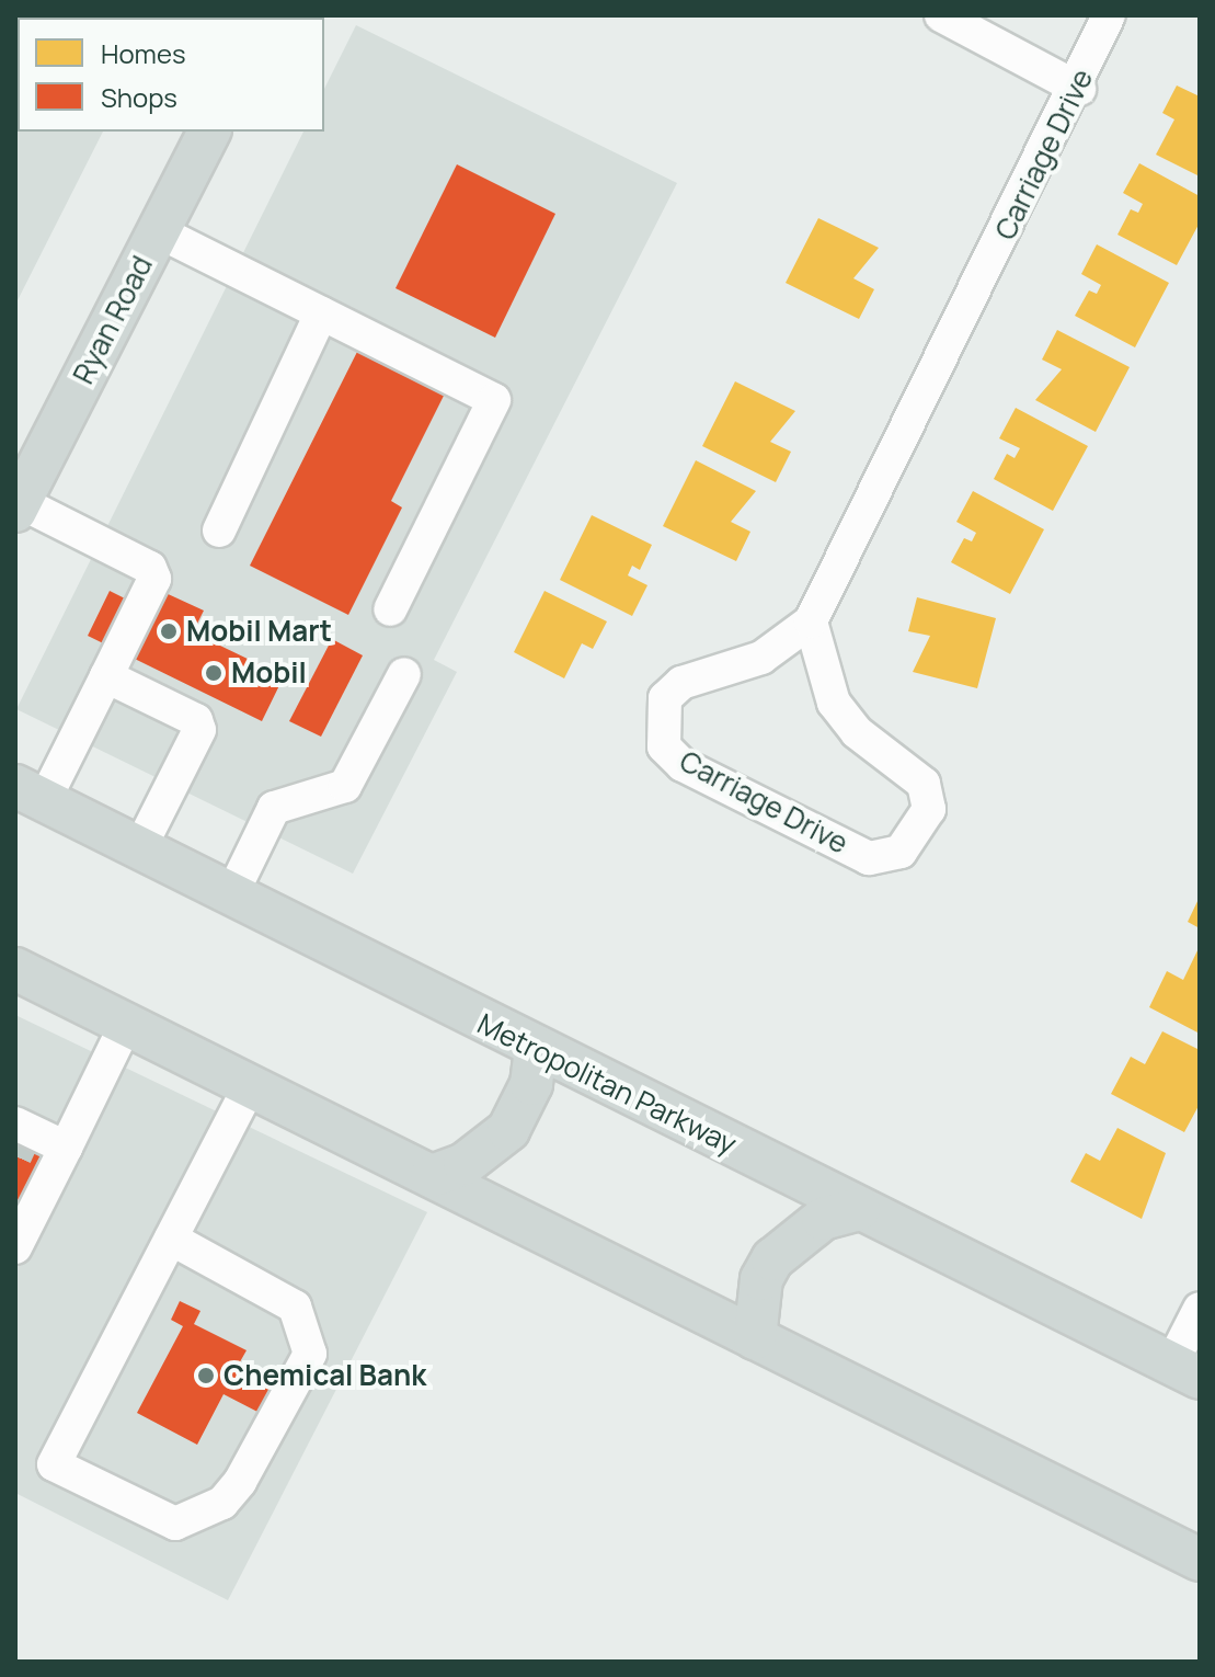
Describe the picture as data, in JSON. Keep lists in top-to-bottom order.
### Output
{
  "streets": {
    "main road": ["Ryan Road", "Metropolitan Parkway"],
    "street": ["Carriage Drive"]
  },
  "places": ["Mobil Mart", "Mobil", "Chemical Bank"],
  "legend": ["Homes", "Shops"]
}
